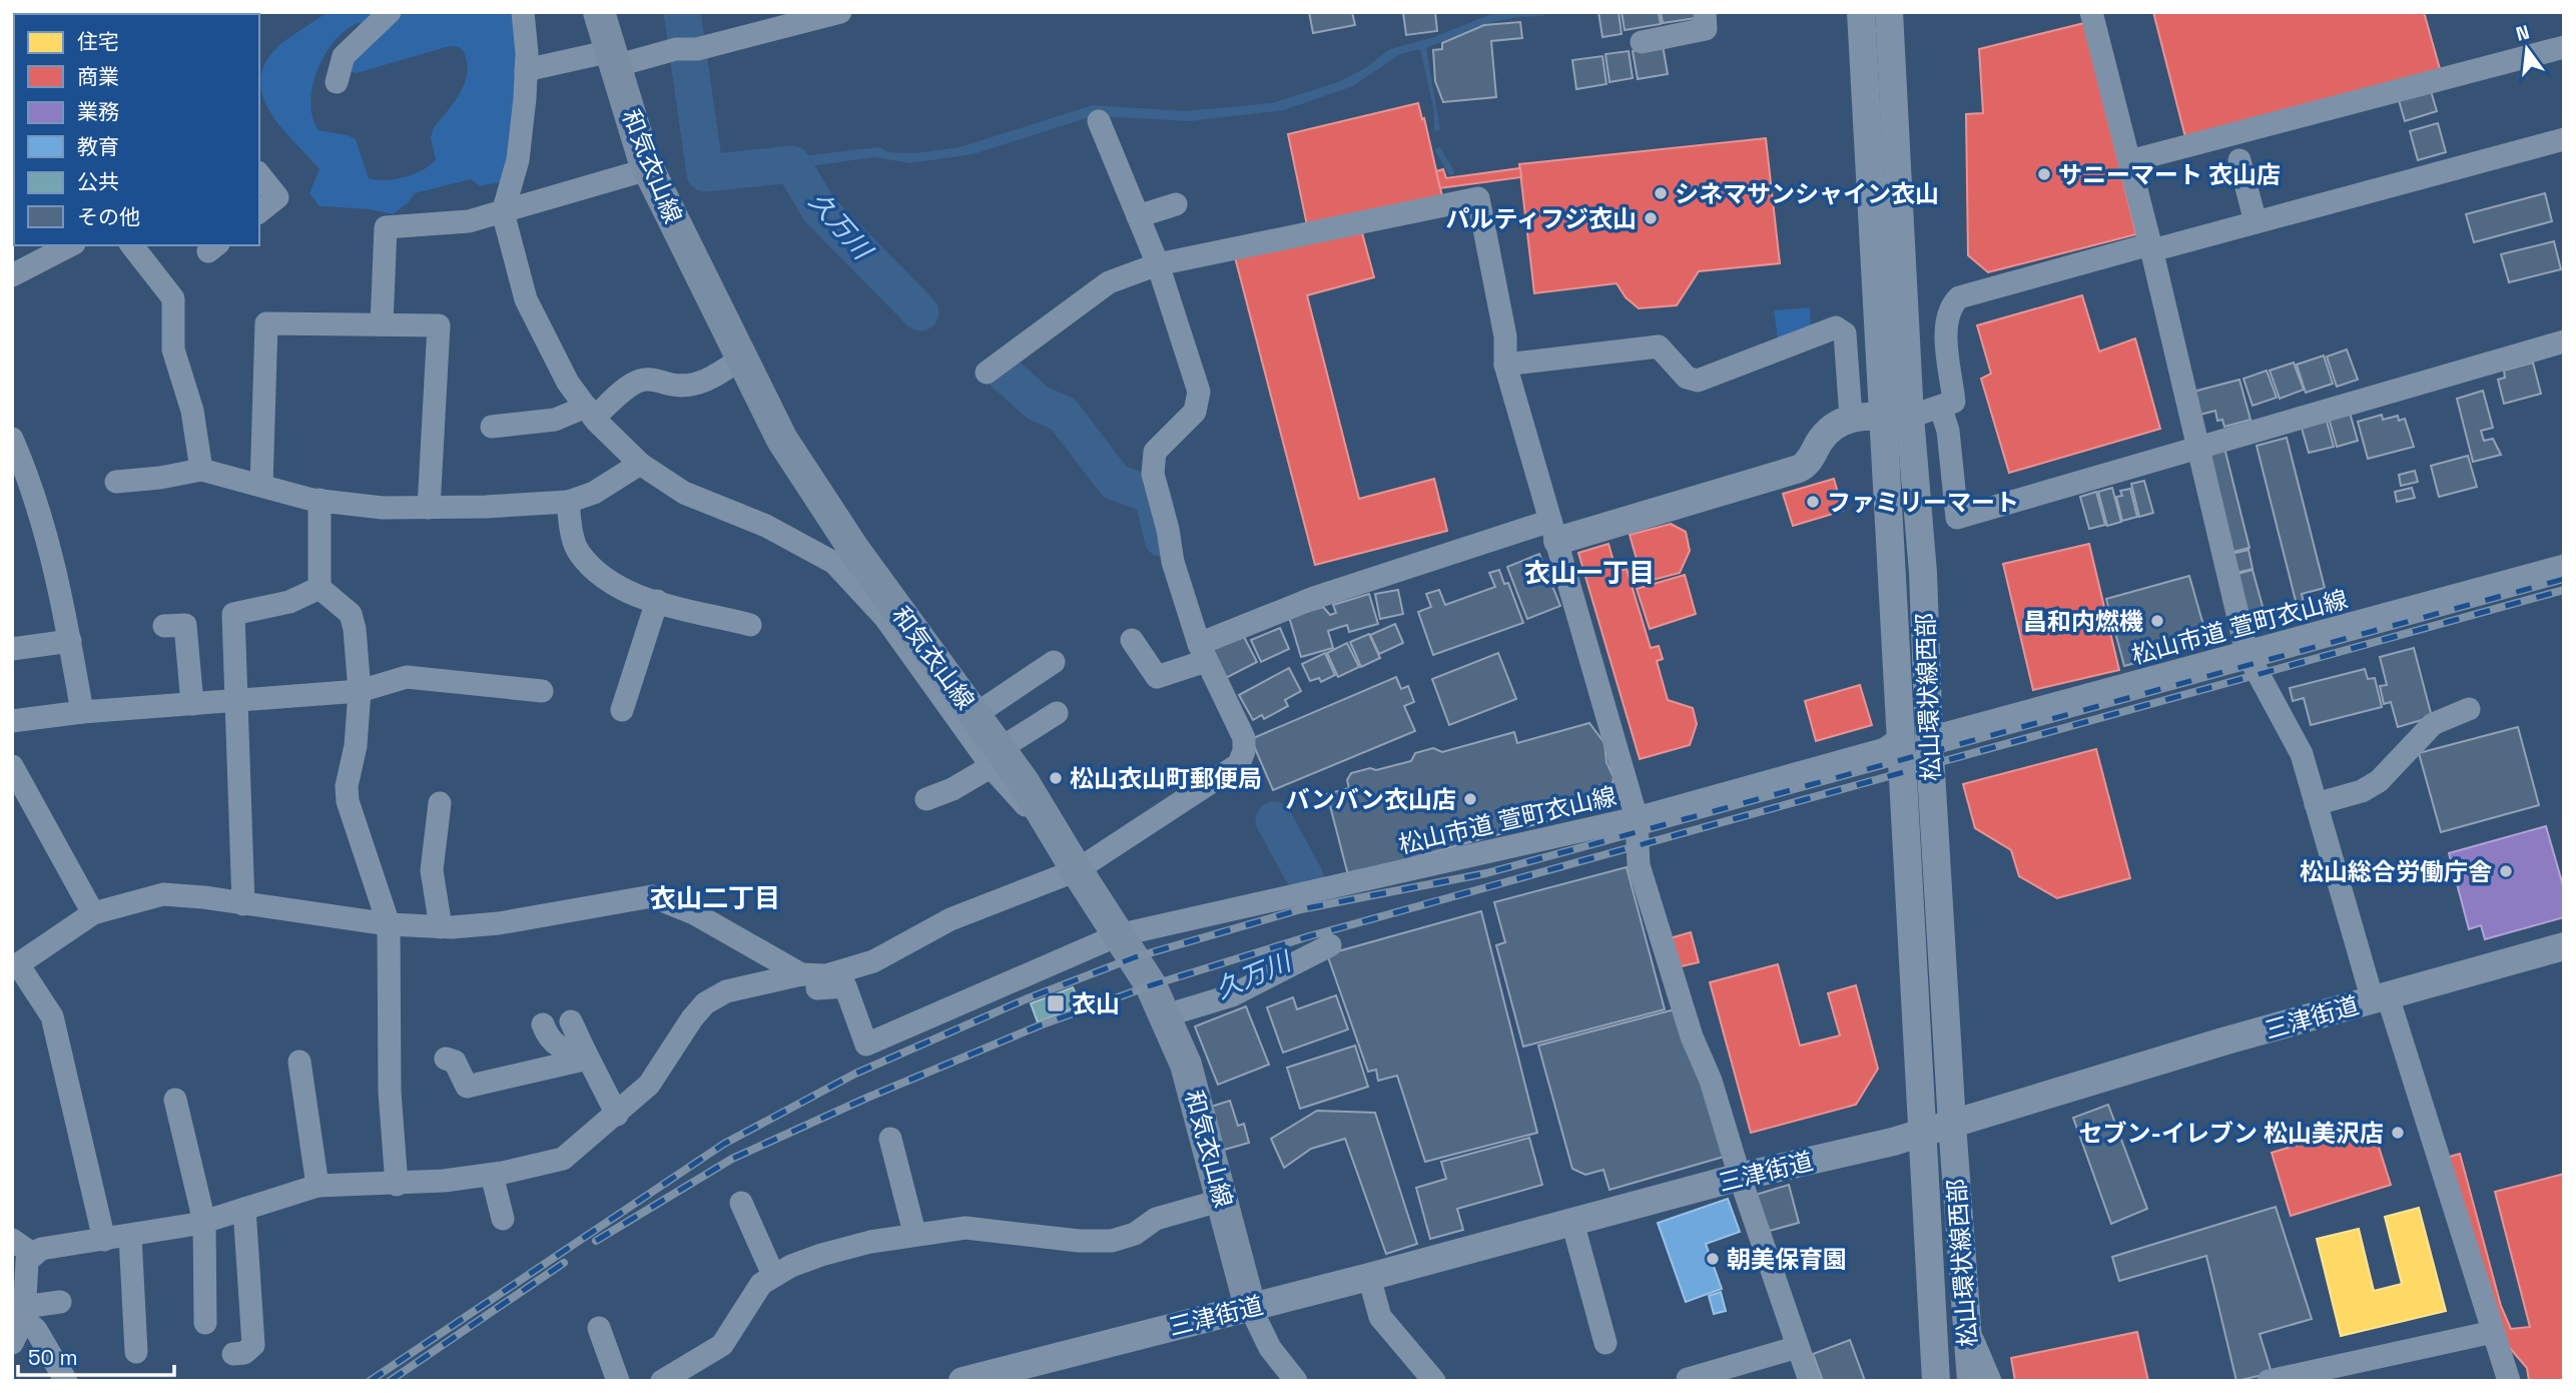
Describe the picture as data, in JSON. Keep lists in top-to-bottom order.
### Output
{
  "streets": {
    "main road": ["和気衣山線"],
    "street": ["松山市道 萱町衣山線", "松山環状線西部", "三津街道"]
  },
  "crossings": [
    ["和気衣山線", "松山市道 萱町衣山線"],
    ["和気衣山線", "三津街道"],
    ["松山市道 萱町衣山線", "松山環状線西部"],
    ["松山環状線西部", "三津街道"]
  ],
  "districts": ["衣山一丁目", "衣山二丁目"],
  "water": ["久万川"],
  "places": {
    "other": [
      "サニーマート 衣山店",
      "シネマサンシャイン衣山",
      "パルティフジ衣山",
      "ファミリーマート",
      "昌和内燃機",
      "松山衣山町郵便局",
      "バンバン衣山店",
      "松山総合労働庁舎",
      "セブン-イレブン 松山美沢店",
      "朝美保育園"
    ],
    "transit": ["衣山"]
  },
  "legend": [
    "住宅",
    "商業",
    "業務",
    "教育",
    "公共",
    "その他"
  ],
  "scale_bar": "50 m",
  "north": "top"
}
